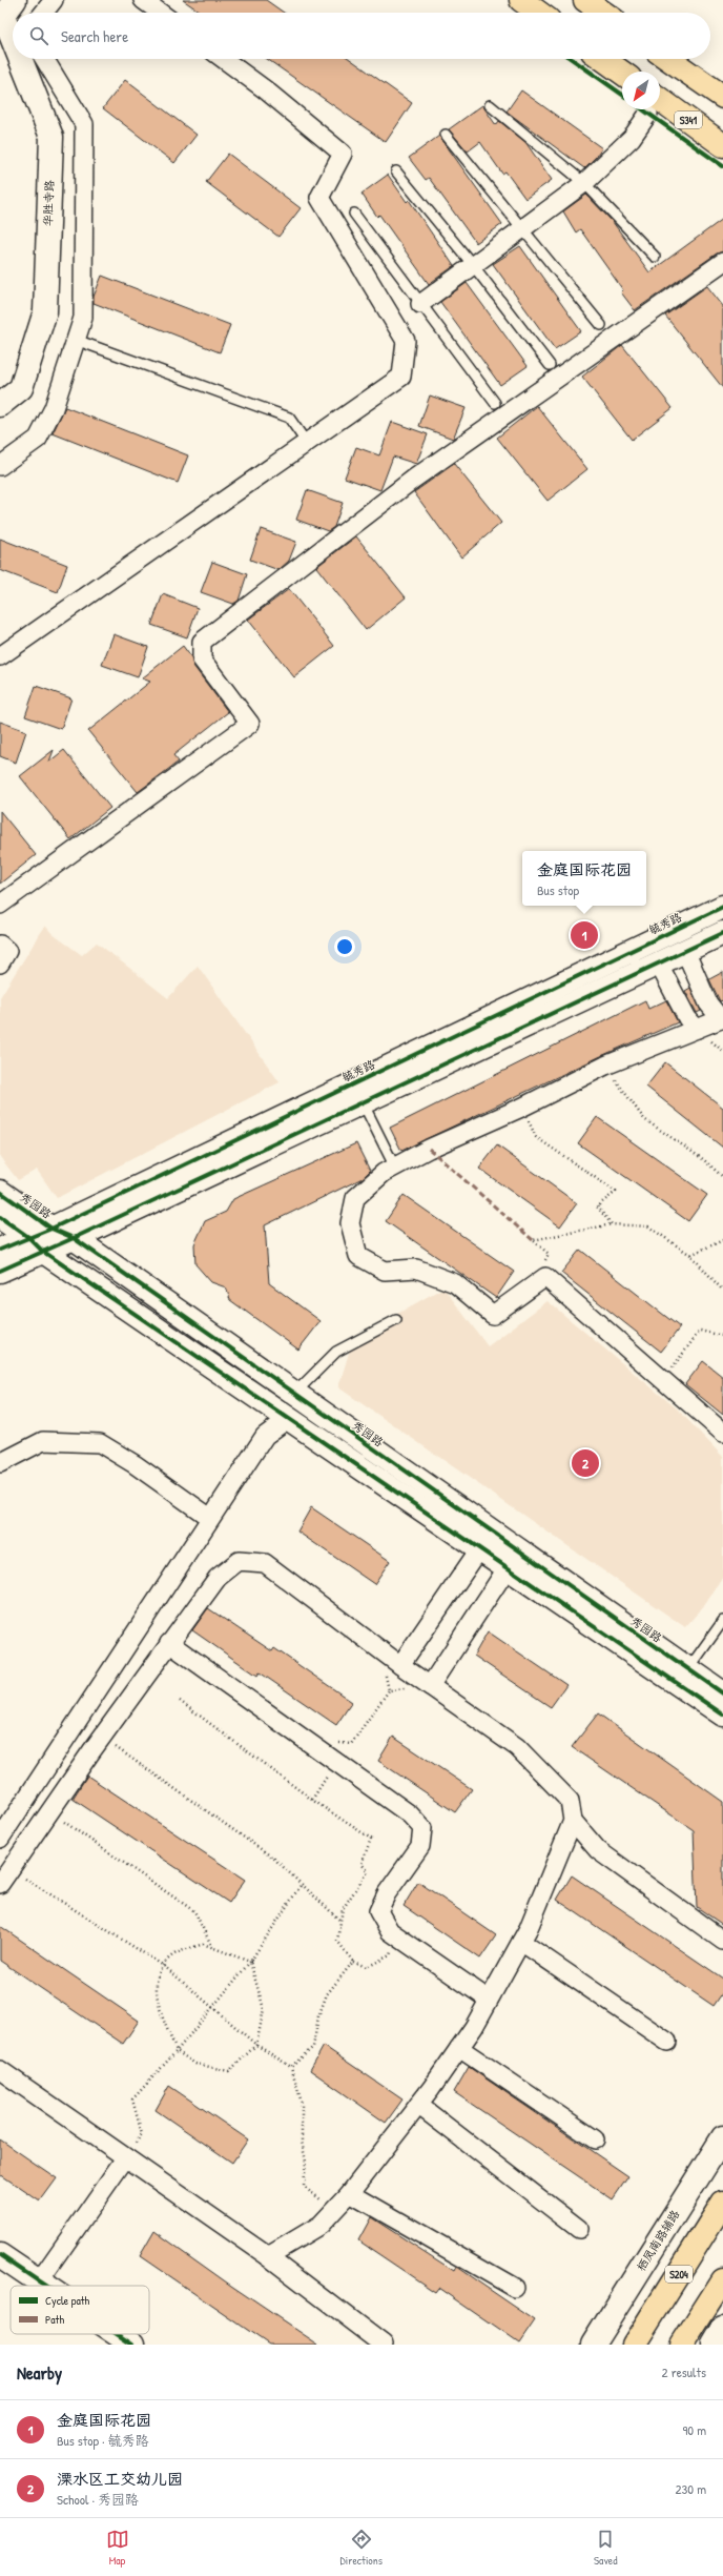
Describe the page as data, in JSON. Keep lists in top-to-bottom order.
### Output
{
  "streets": {
    "main road": ["S341", "S204"],
    "street": [
      "华胜寺路",
      "毓秀路",
      "秀园路",
      "栖凤南路辅路"
    ]
  },
  "crossings": [
    ["毓秀路", "秀园路"]
  ],
  "legend": ["Cycle path", "Path"],
  "north": "bottom left",
  "page": {
    "search": "Search here",
    "popup": ["金庭国际花园", "Bus stop"],
    "pins": ["1", "2"],
    "heading": ["Nearby", "2 results"],
    "list": [
      {
        "mark": "1",
        "name": "金庭国际花园",
        "note": "Bus stop · 毓秀路",
        "value": "90 m"
      },
      {
        "mark": "2",
        "name": "溧水区工交幼儿园",
        "note": "School · 秀园路",
        "value": "230 m"
      }
    ],
    "nav": ["Map", "Directions", "Saved"]
  }
}
